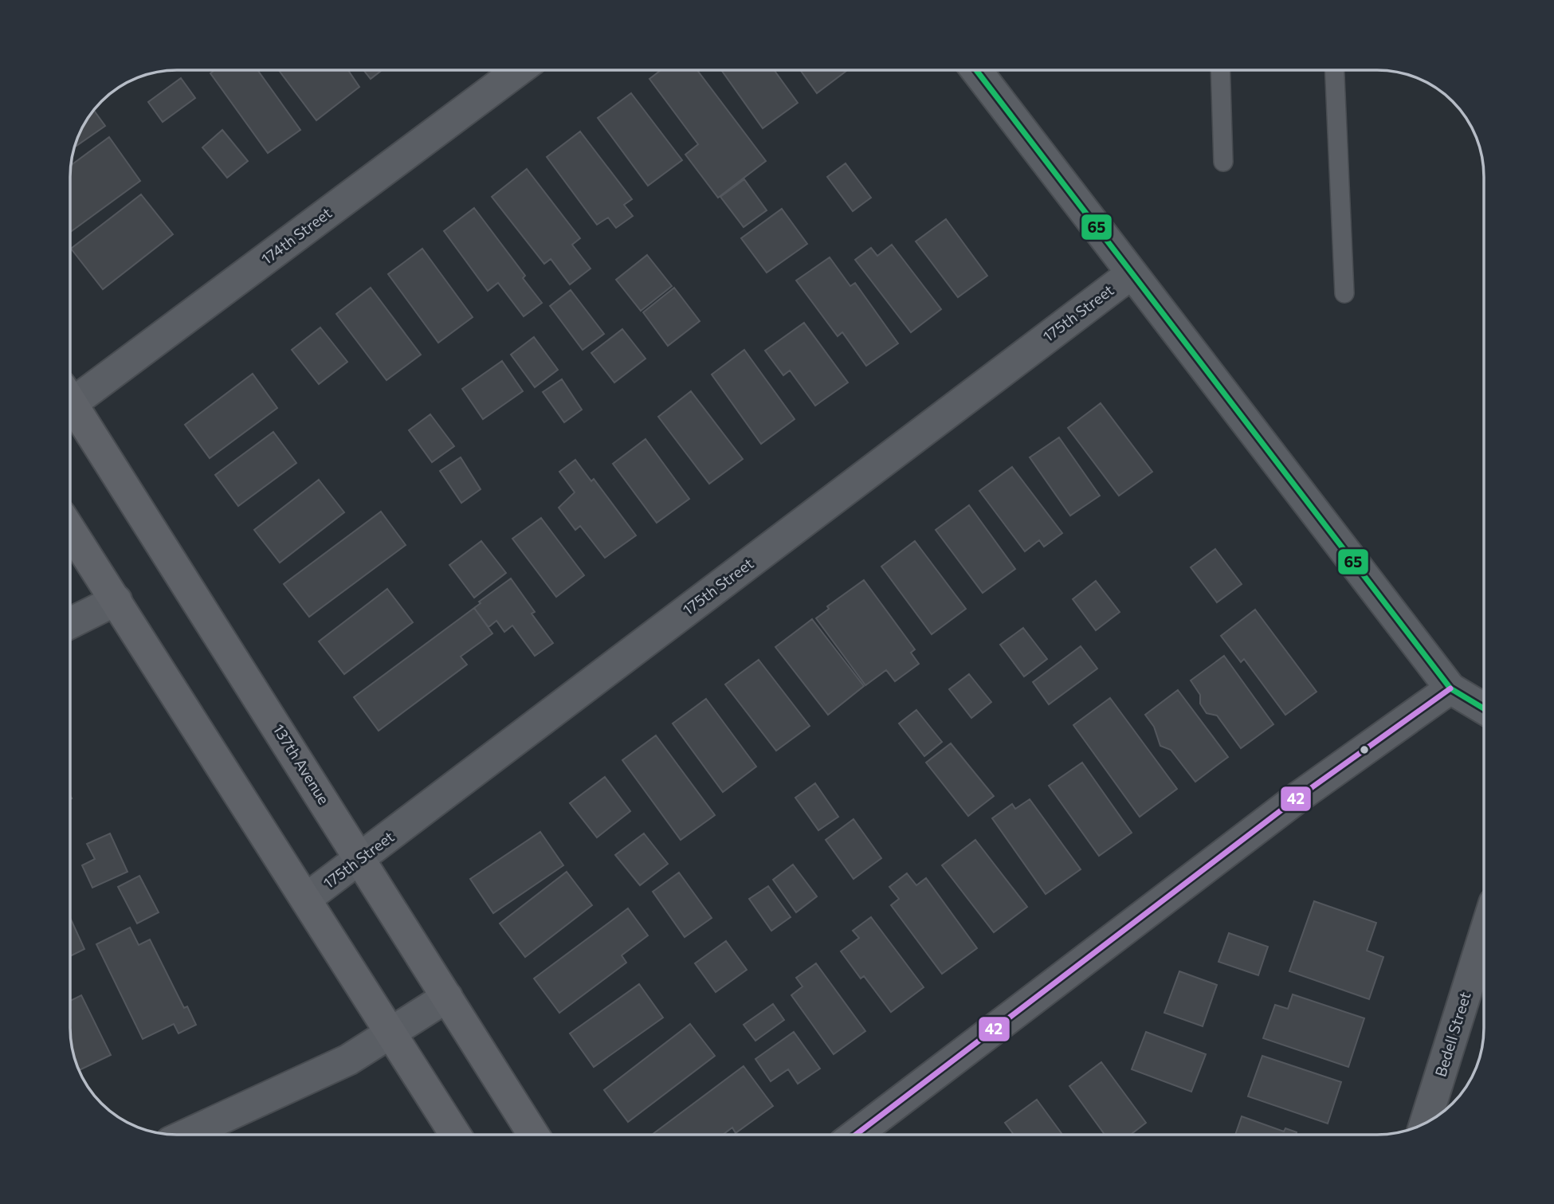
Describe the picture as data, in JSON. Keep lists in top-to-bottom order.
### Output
{
  "streets": {
    "street": [
      "174th Street",
      "175th Street",
      "137th Avenue",
      "Bedell Street"
    ]
  },
  "crossings": [
    ["175th Street", "137th Avenue"]
  ],
  "lines": ["transit line 65", "transit line 42"]
}
